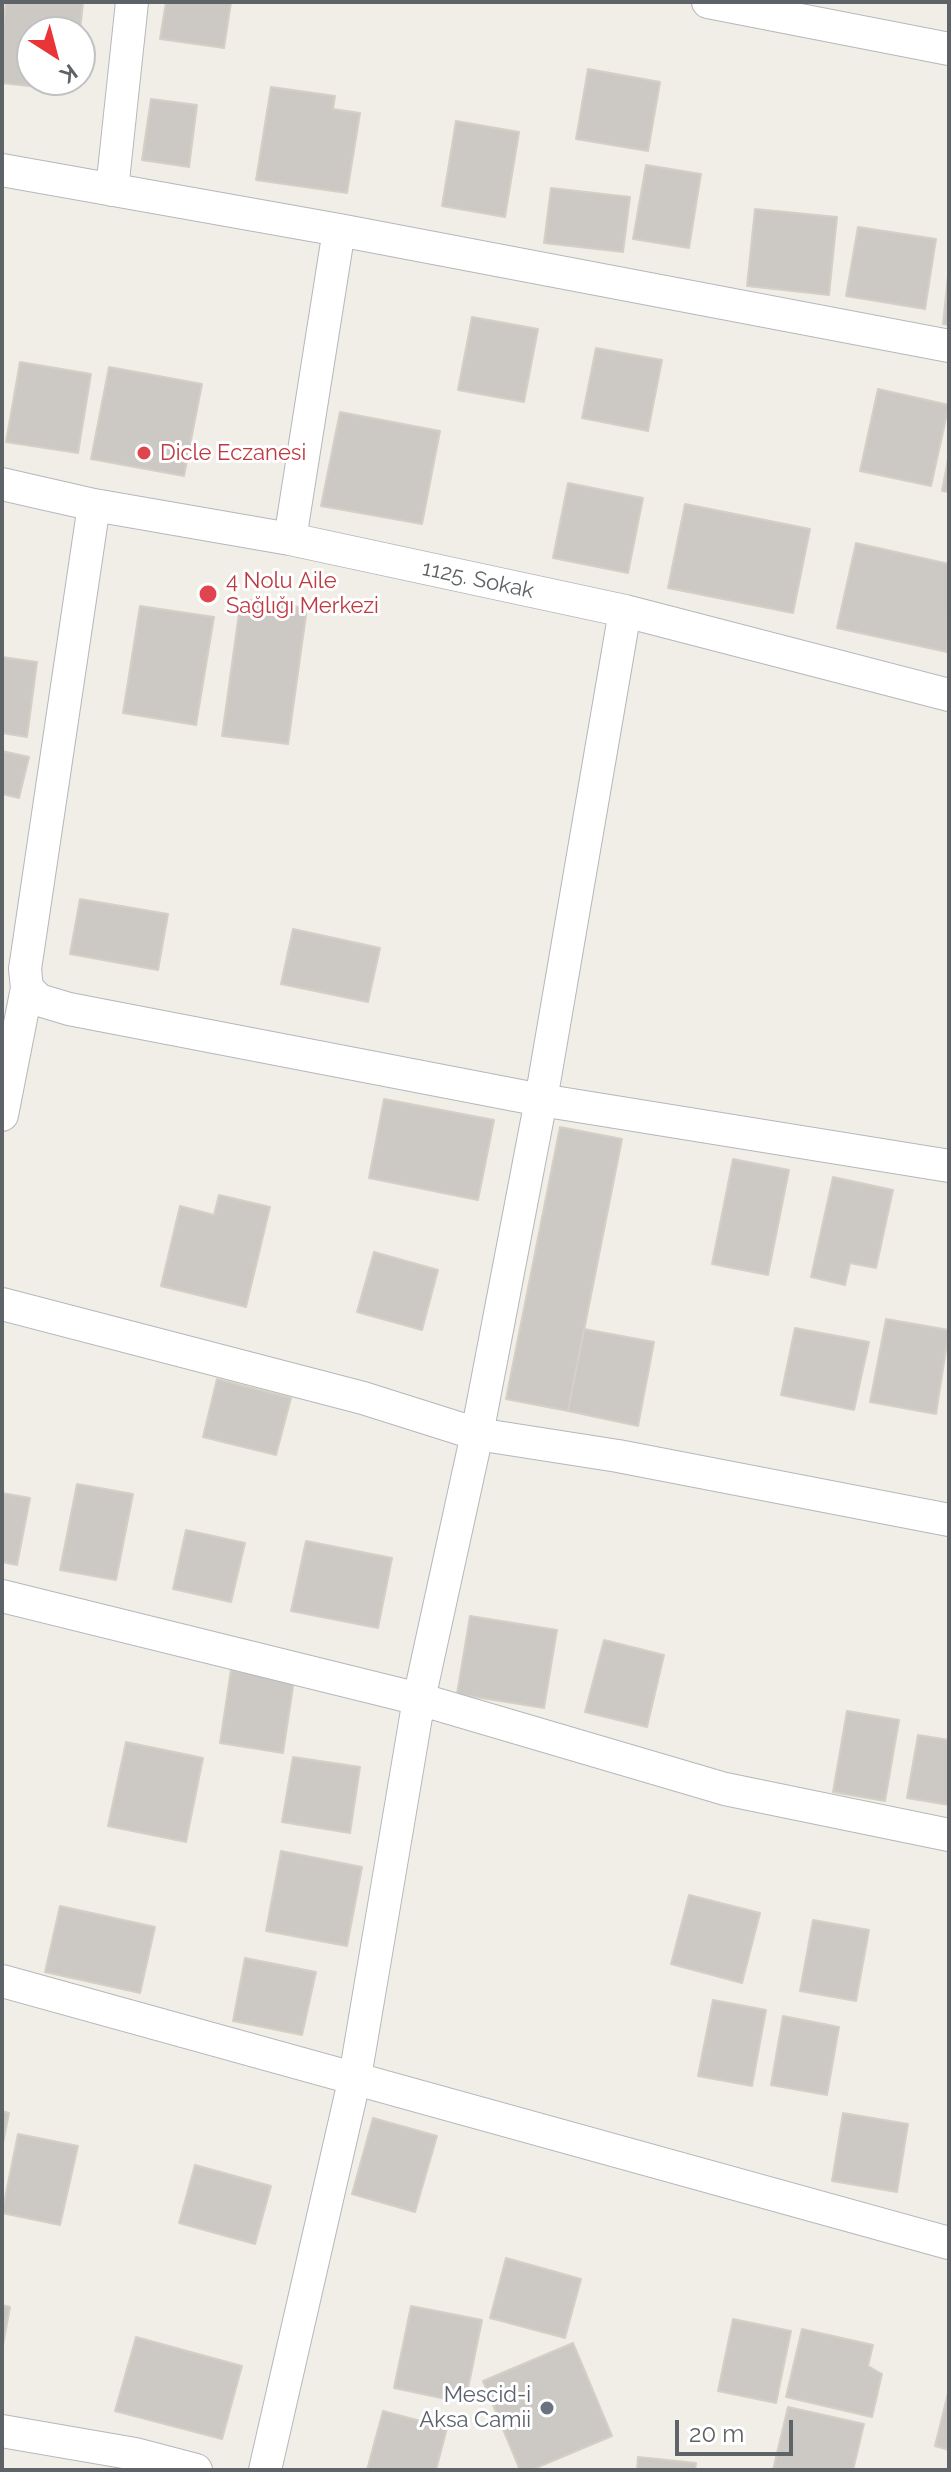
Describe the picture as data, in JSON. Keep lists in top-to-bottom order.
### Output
{
  "streets": {
    "street": ["1125. Sokak"]
  },
  "places": ["Dicle Eczanesi", "4 Nolu Aile Sağlığı Merkezi", "Mescid-i Aksa Camii"],
  "scale_bar": "20 m",
  "north": "bottom right"
}
